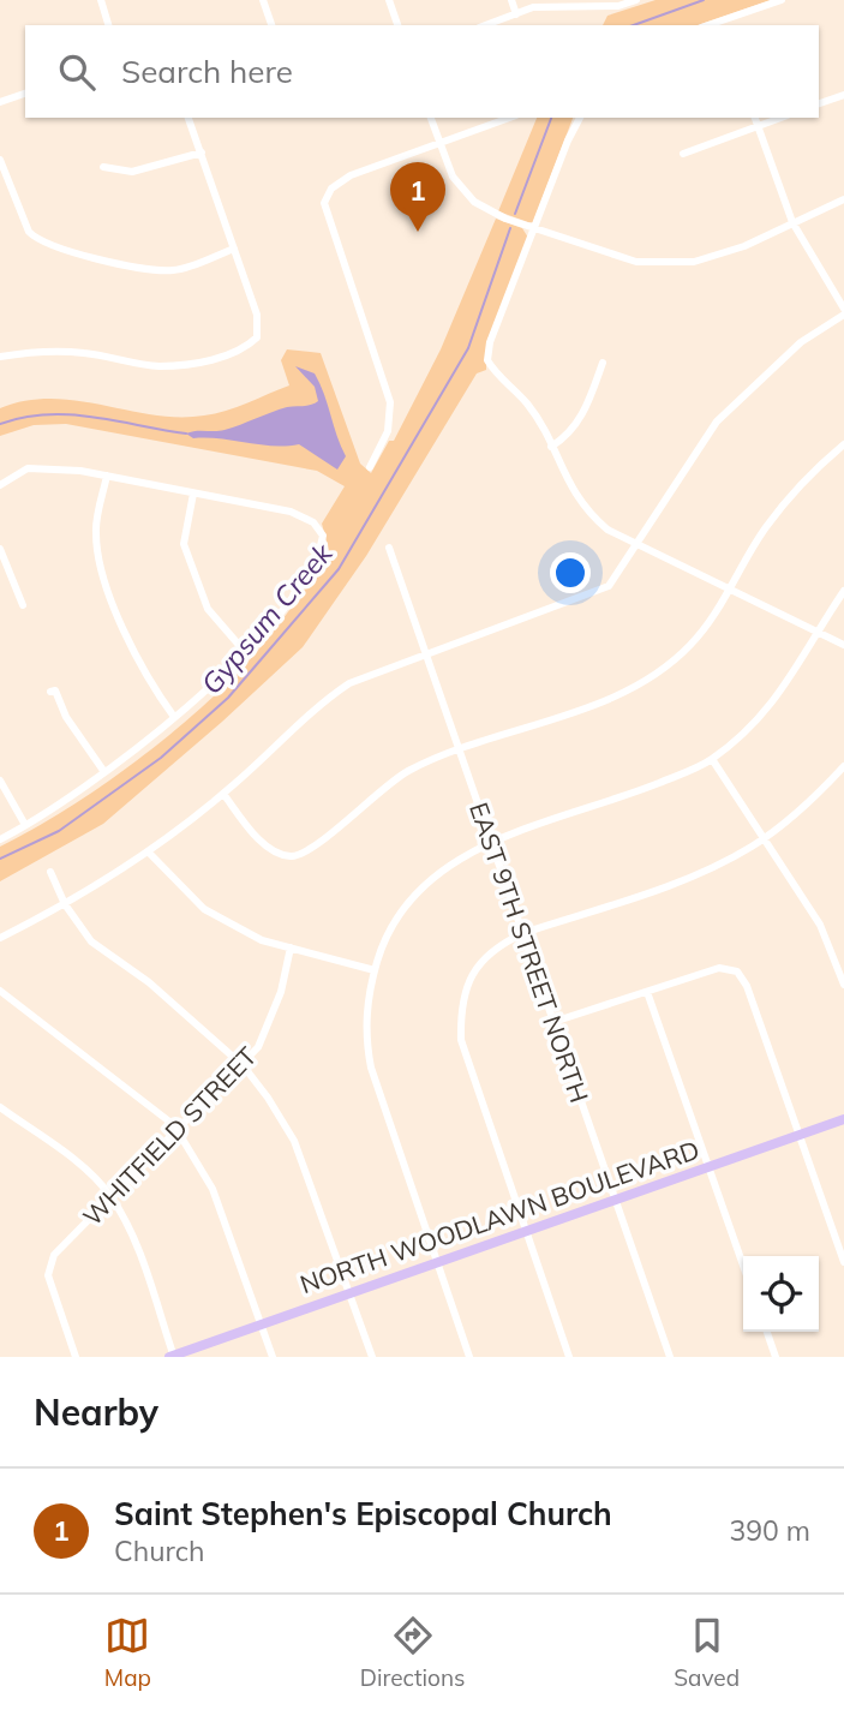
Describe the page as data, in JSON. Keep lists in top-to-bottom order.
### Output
{
  "streets": {
    "main road": ["NORTH WOODLAWN BOULEVARD"],
    "street": ["EAST 9TH STREET NORTH", "WHITFIELD STREET"]
  },
  "crossings": [
    ["EAST 9TH STREET NORTH", "NORTH WOODLAWN BOULEVARD"]
  ],
  "water": ["Gypsum Creek"],
  "page": {
    "search": "Search here",
    "pins": "1",
    "heading": "Nearby",
    "list": [
      {
        "mark": "1",
        "name": "Saint Stephen's Episcopal Church",
        "note": "Church",
        "value": "390 m"
      }
    ],
    "nav": ["Map", "Directions", "Saved"]
  }
}
